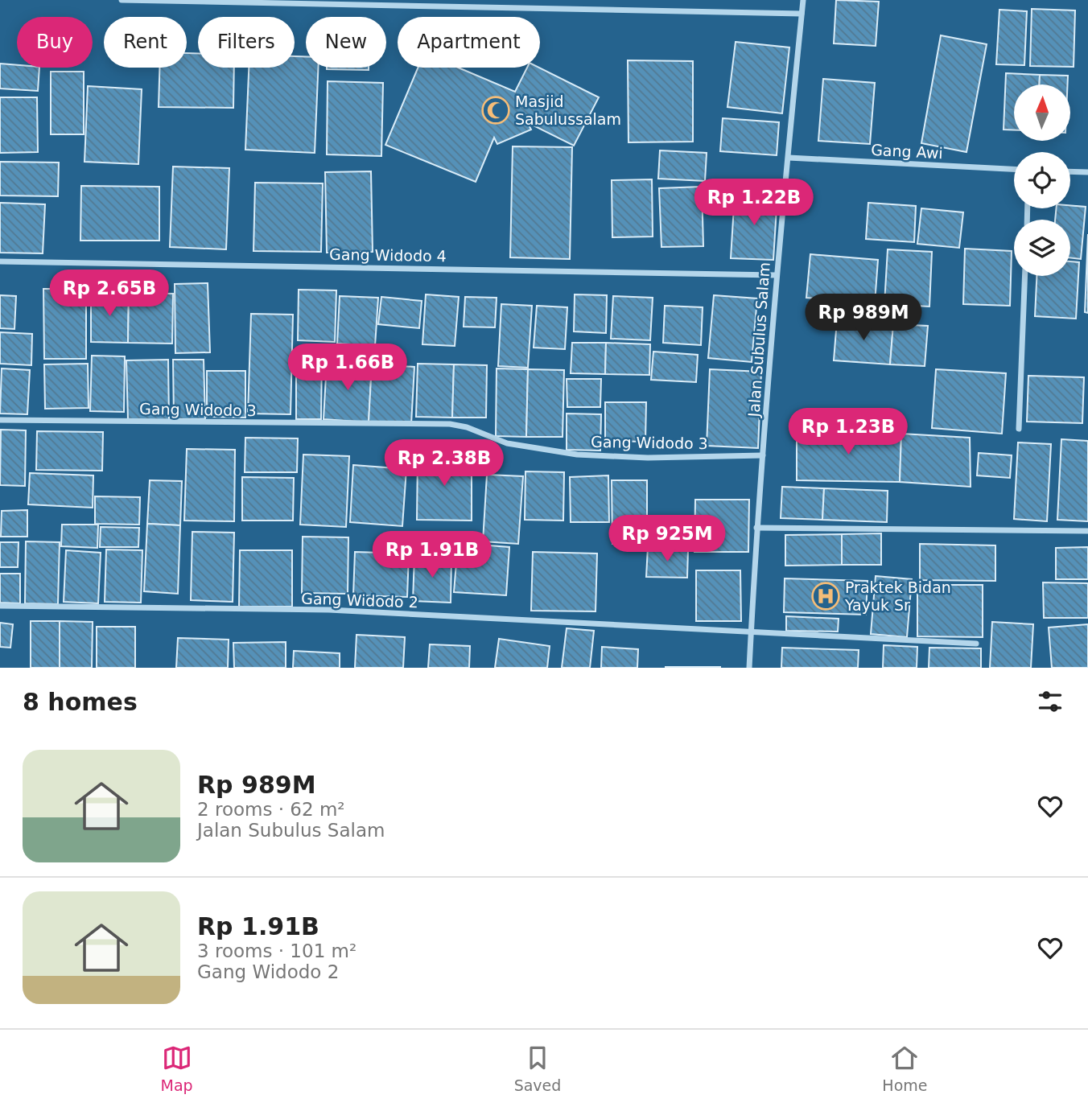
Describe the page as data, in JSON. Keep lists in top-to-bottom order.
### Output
{
  "streets": {
    "street": [
      "Gang Awi",
      "Gang Widodo 4",
      "Jalan Subulus Salam",
      "Gang Widodo 3",
      "Gang Widodo 2"
    ]
  },
  "crossings": [
    ["Gang Awi", "Jalan Subulus Salam"],
    ["Gang Widodo 4", "Jalan Subulus Salam"],
    ["Jalan Subulus Salam", "Gang Widodo 3"],
    ["Jalan Subulus Salam", "Gang Widodo 2"]
  ],
  "places": {
    "mosque": ["Masjid Sabulussalam"],
    "hospital": ["Praktek Bidan Yayuk Sr"]
  },
  "north": "top",
  "page": {
    "chip": [
      "Buy",
      "Rent",
      "Filters",
      "New",
      "Apartment"
    ],
    "price": [
      "Rp 1.22B",
      "Rp 2.65B",
      "Rp 989M",
      "Rp 1.66B",
      "Rp 1.23B",
      "Rp 2.38B",
      "Rp 925M",
      "Rp 1.91B"
    ],
    "heading": "8 homes",
    "list": [
      {
        "name": "Rp 989M",
        "note": "2 rooms · 62 m² · Jalan Subulus Salam"
      },
      {
        "name": "Rp 1.91B",
        "note": "3 rooms · 101 m² · Gang Widodo 2"
      }
    ],
    "tabs": ["Map", "Saved", "Home"]
  }
}
